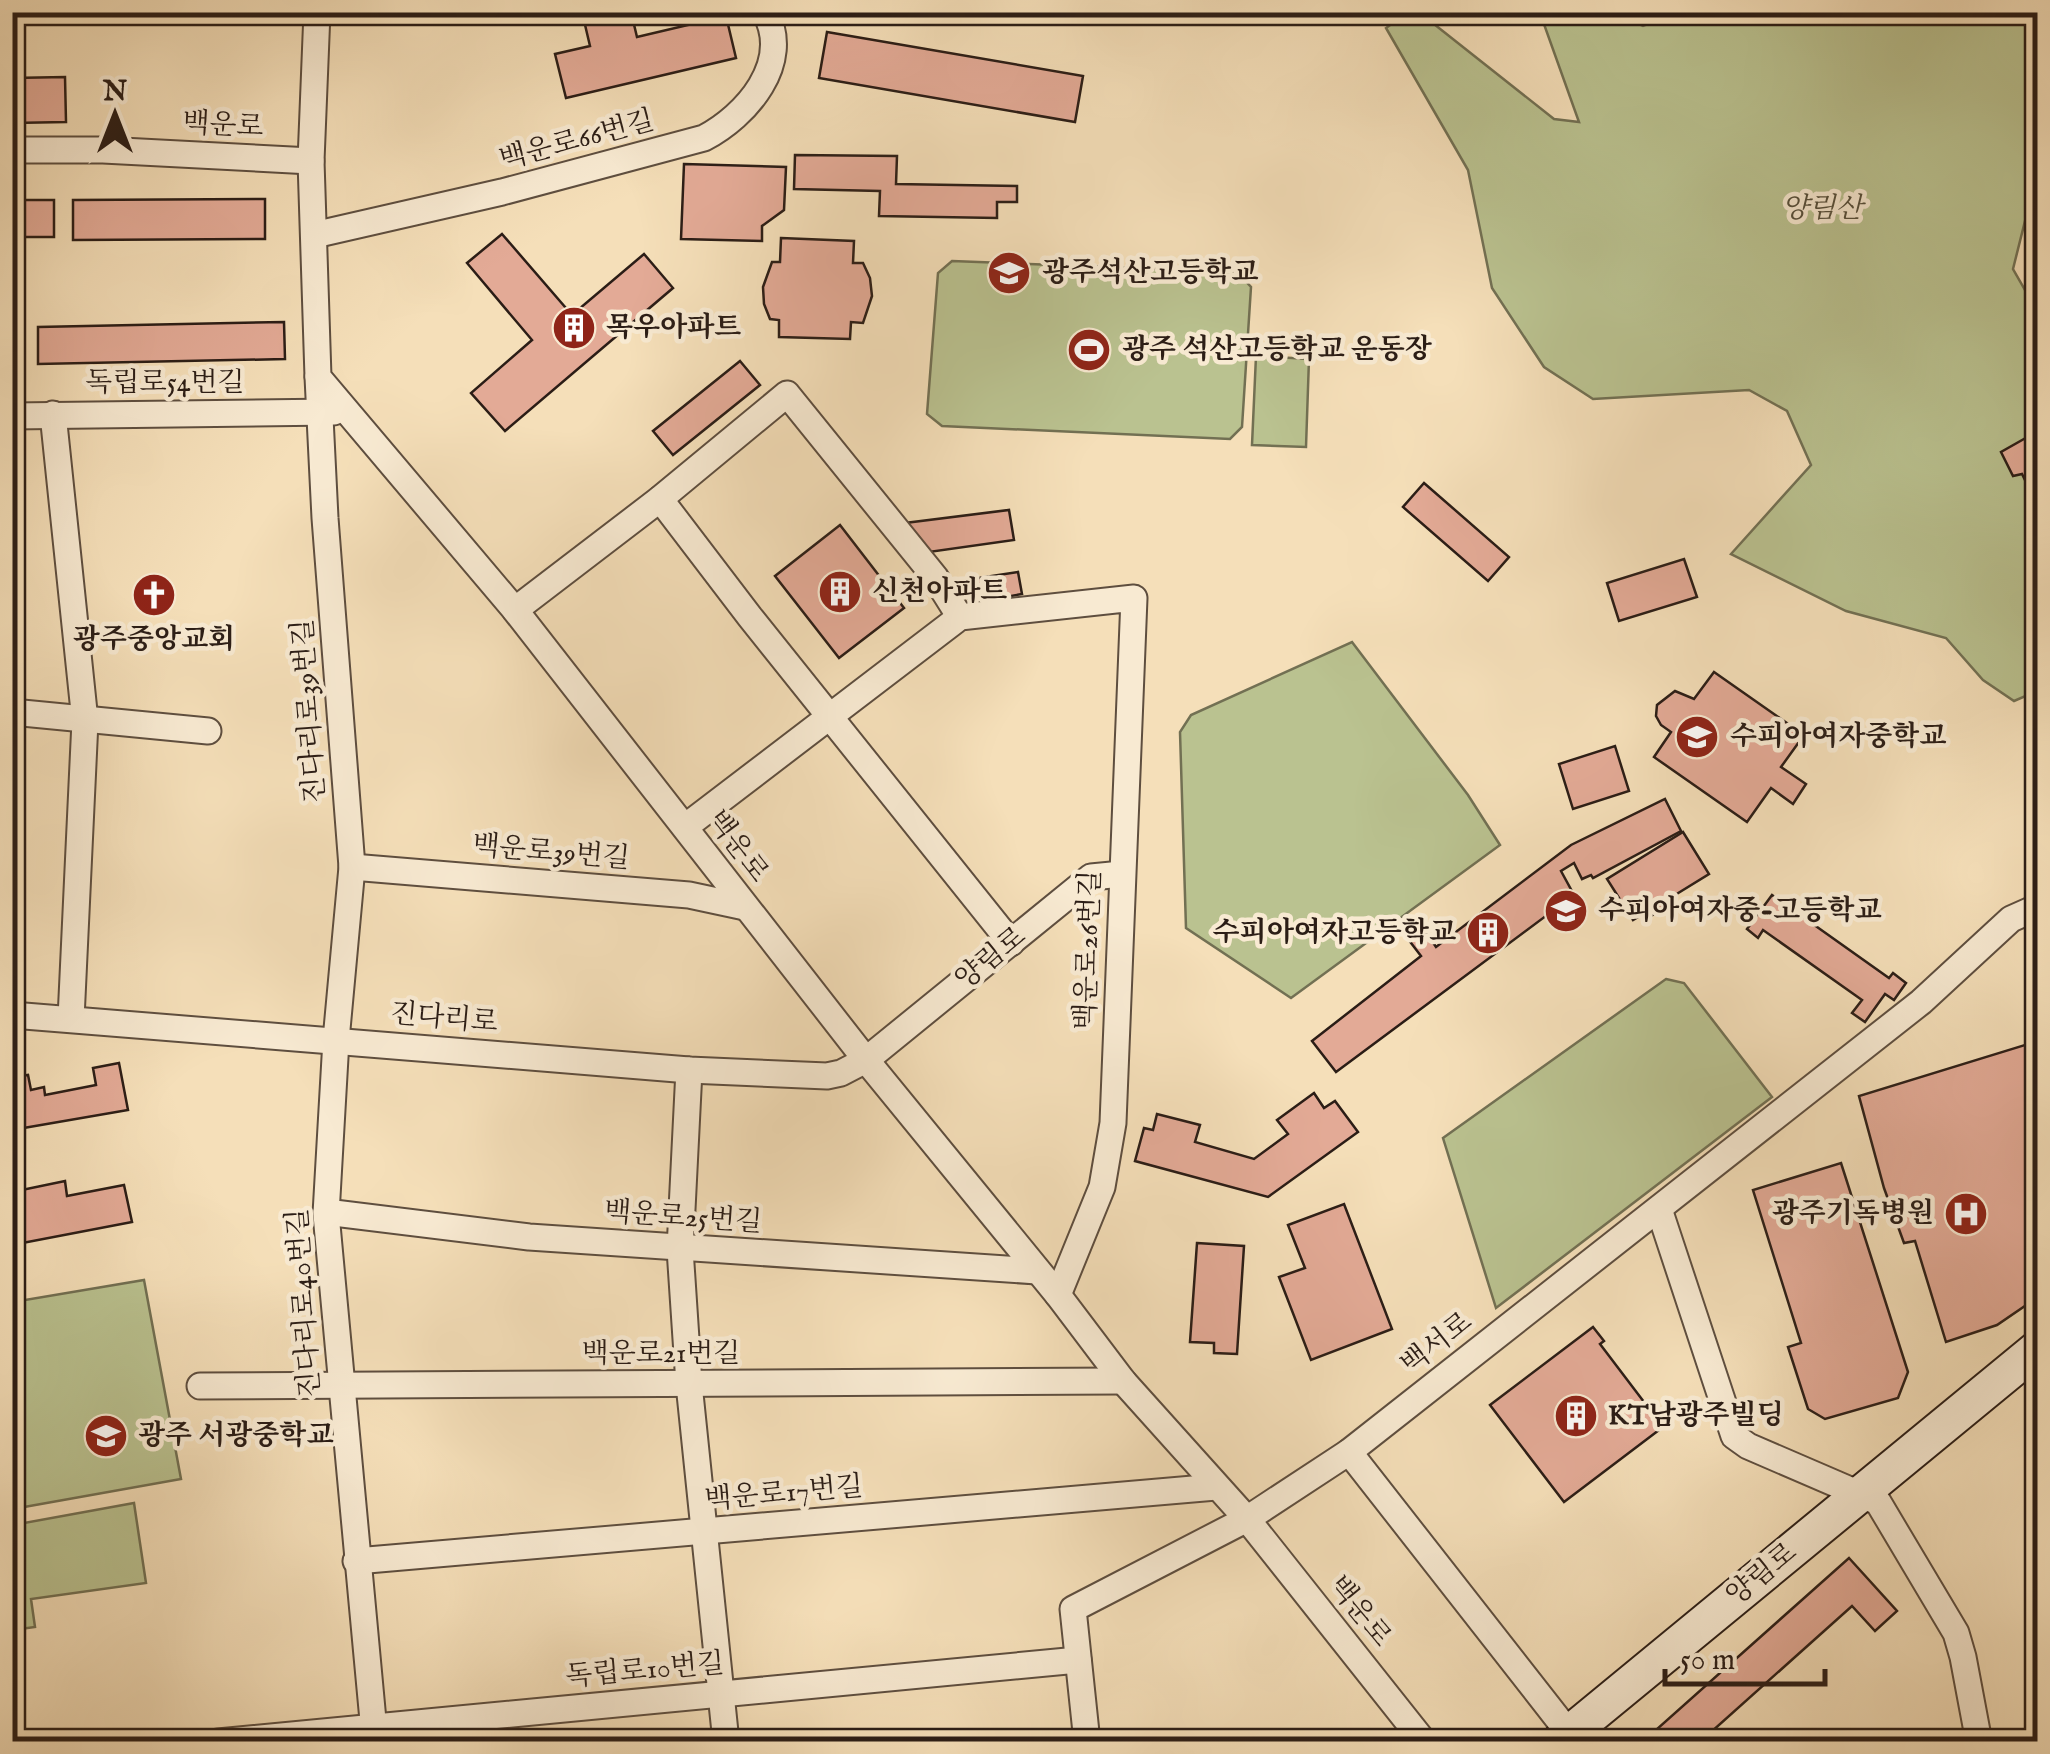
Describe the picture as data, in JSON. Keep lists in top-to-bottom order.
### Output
{
  "streets": {
    "main road": ["양림로"],
    "street": [
      "백운로",
      "백운로66번길",
      "독립로54번길",
      "진다리로39번길",
      "백운로39번길",
      "백운로26번길",
      "진다리로",
      "백운로25번길",
      "진다리로40번길",
      "백서로",
      "백운로21번길",
      "백운로17번길",
      "독립로10번길"
    ]
  },
  "crossings": [
    ["백운로", "독립로54번길"],
    ["백운로", "진다리로39번길"],
    ["백운로", "백운로39번길"],
    ["백운로", "백운로26번길"],
    ["백운로", "양림로"],
    ["백운로", "진다리로"],
    ["백운로", "백운로25번길"],
    ["백운로", "백서로"],
    ["백운로", "백운로21번길"],
    ["백운로", "백운로17번길"],
    ["독립로54번길", "진다리로39번길"],
    ["진다리로39번길", "백운로39번길"],
    ["진다리로39번길", "진다리로"],
    ["진다리로39번길", "진다리로40번길"],
    ["백운로26번길", "양림로"],
    ["양림로", "진다리로"],
    ["양림로", "백서로"],
    ["진다리로", "진다리로40번길"],
    ["백운로25번길", "진다리로40번길"],
    ["진다리로40번길", "백운로21번길"],
    ["진다리로40번길", "백운로17번길"],
    ["진다리로40번길", "독립로10번길"]
  ],
  "parks": ["양림산"],
  "places": {
    "school or university": [
      "광주석산고등학교",
      "수피아여자중학교",
      "수피아여자중-고등학교",
      "광주 서광중학교"
    ],
    "building": [
      "목우아파트",
      "신천아파트",
      "수피아여자고등학교",
      "KT남광주빌딩"
    ],
    "sports": ["광주 석산고등학교 운동장"],
    "church": ["광주중앙교회"],
    "hospital": ["광주기독병원"]
  },
  "scale_bar": "50 m",
  "north": "top"
}
